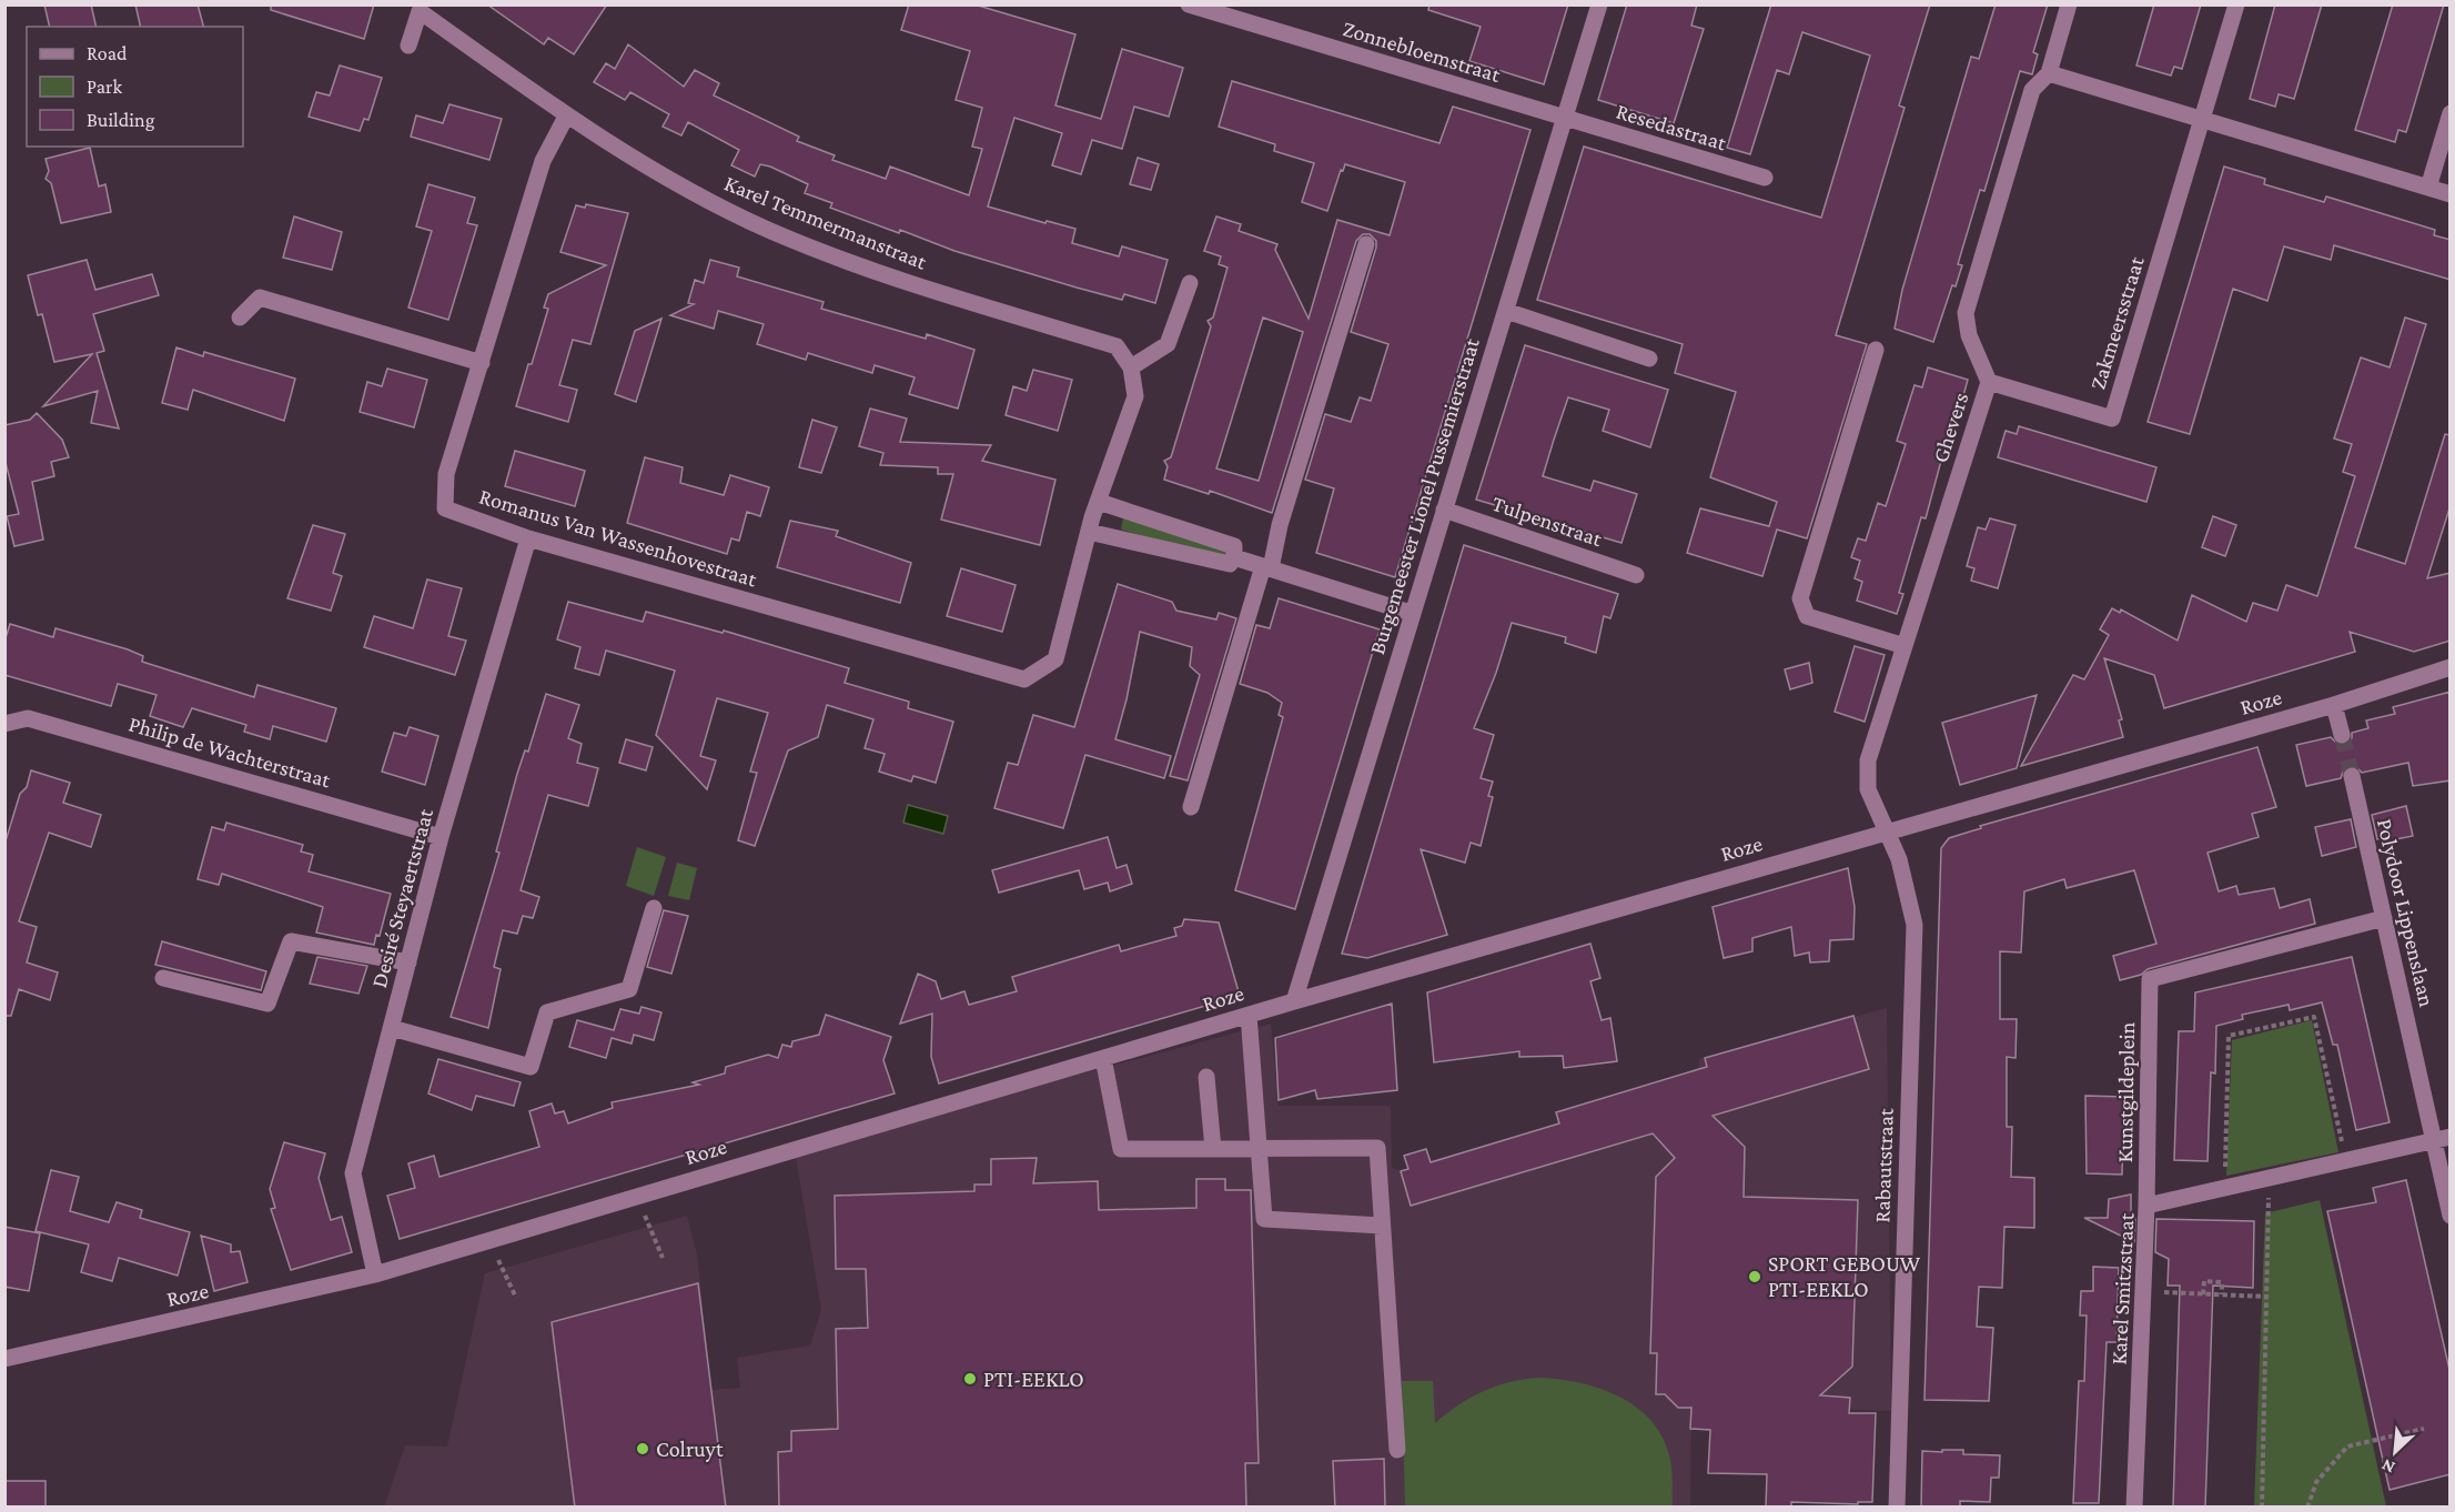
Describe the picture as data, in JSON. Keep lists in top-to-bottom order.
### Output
{
  "streets": {
    "street": [
      "Zonnebloemstraat",
      "Resedastraat",
      "Karel Temmermanstraat",
      "Zakmeersstraat",
      "Ghevers",
      "Burgemeester Lionel Pussemierstraat",
      "Tulpenstraat",
      "Romanus Van Wassenhovestraat",
      "Roze",
      "Philip de Wachterstraat",
      "Desiré Steyaertstraat",
      "Polydoor Lippenslaan",
      "Kunstgildeplein",
      "Rabautstraat",
      "Karel Smitzstraat"
    ]
  },
  "crossings": [
    ["Zonnebloemstraat", "Resedastraat"],
    ["Zonnebloemstraat", "Burgemeester Lionel Pussemierstraat"],
    ["Resedastraat", "Burgemeester Lionel Pussemierstraat"],
    ["Karel Temmermanstraat", "Romanus Van Wassenhovestraat"],
    ["Zakmeersstraat", "Ghevers"],
    ["Ghevers", "Roze"],
    ["Ghevers", "Rabautstraat"],
    ["Burgemeester Lionel Pussemierstraat", "Tulpenstraat"],
    ["Burgemeester Lionel Pussemierstraat", "Roze"],
    ["Romanus Van Wassenhovestraat", "Desiré Steyaertstraat"],
    ["Roze", "Desiré Steyaertstraat"],
    ["Roze", "Rabautstraat"],
    ["Philip de Wachterstraat", "Desiré Steyaertstraat"],
    ["Polydoor Lippenslaan", "Kunstgildeplein"],
    ["Polydoor Lippenslaan", "Karel Smitzstraat"],
    ["Kunstgildeplein", "Karel Smitzstraat"]
  ],
  "places": ["SPORT GEBOUW PTI-EEKLO", "PTI-EEKLO", "Colruyt"],
  "legend": ["Road", "Park", "Building"],
  "north": "bottom left"
}
